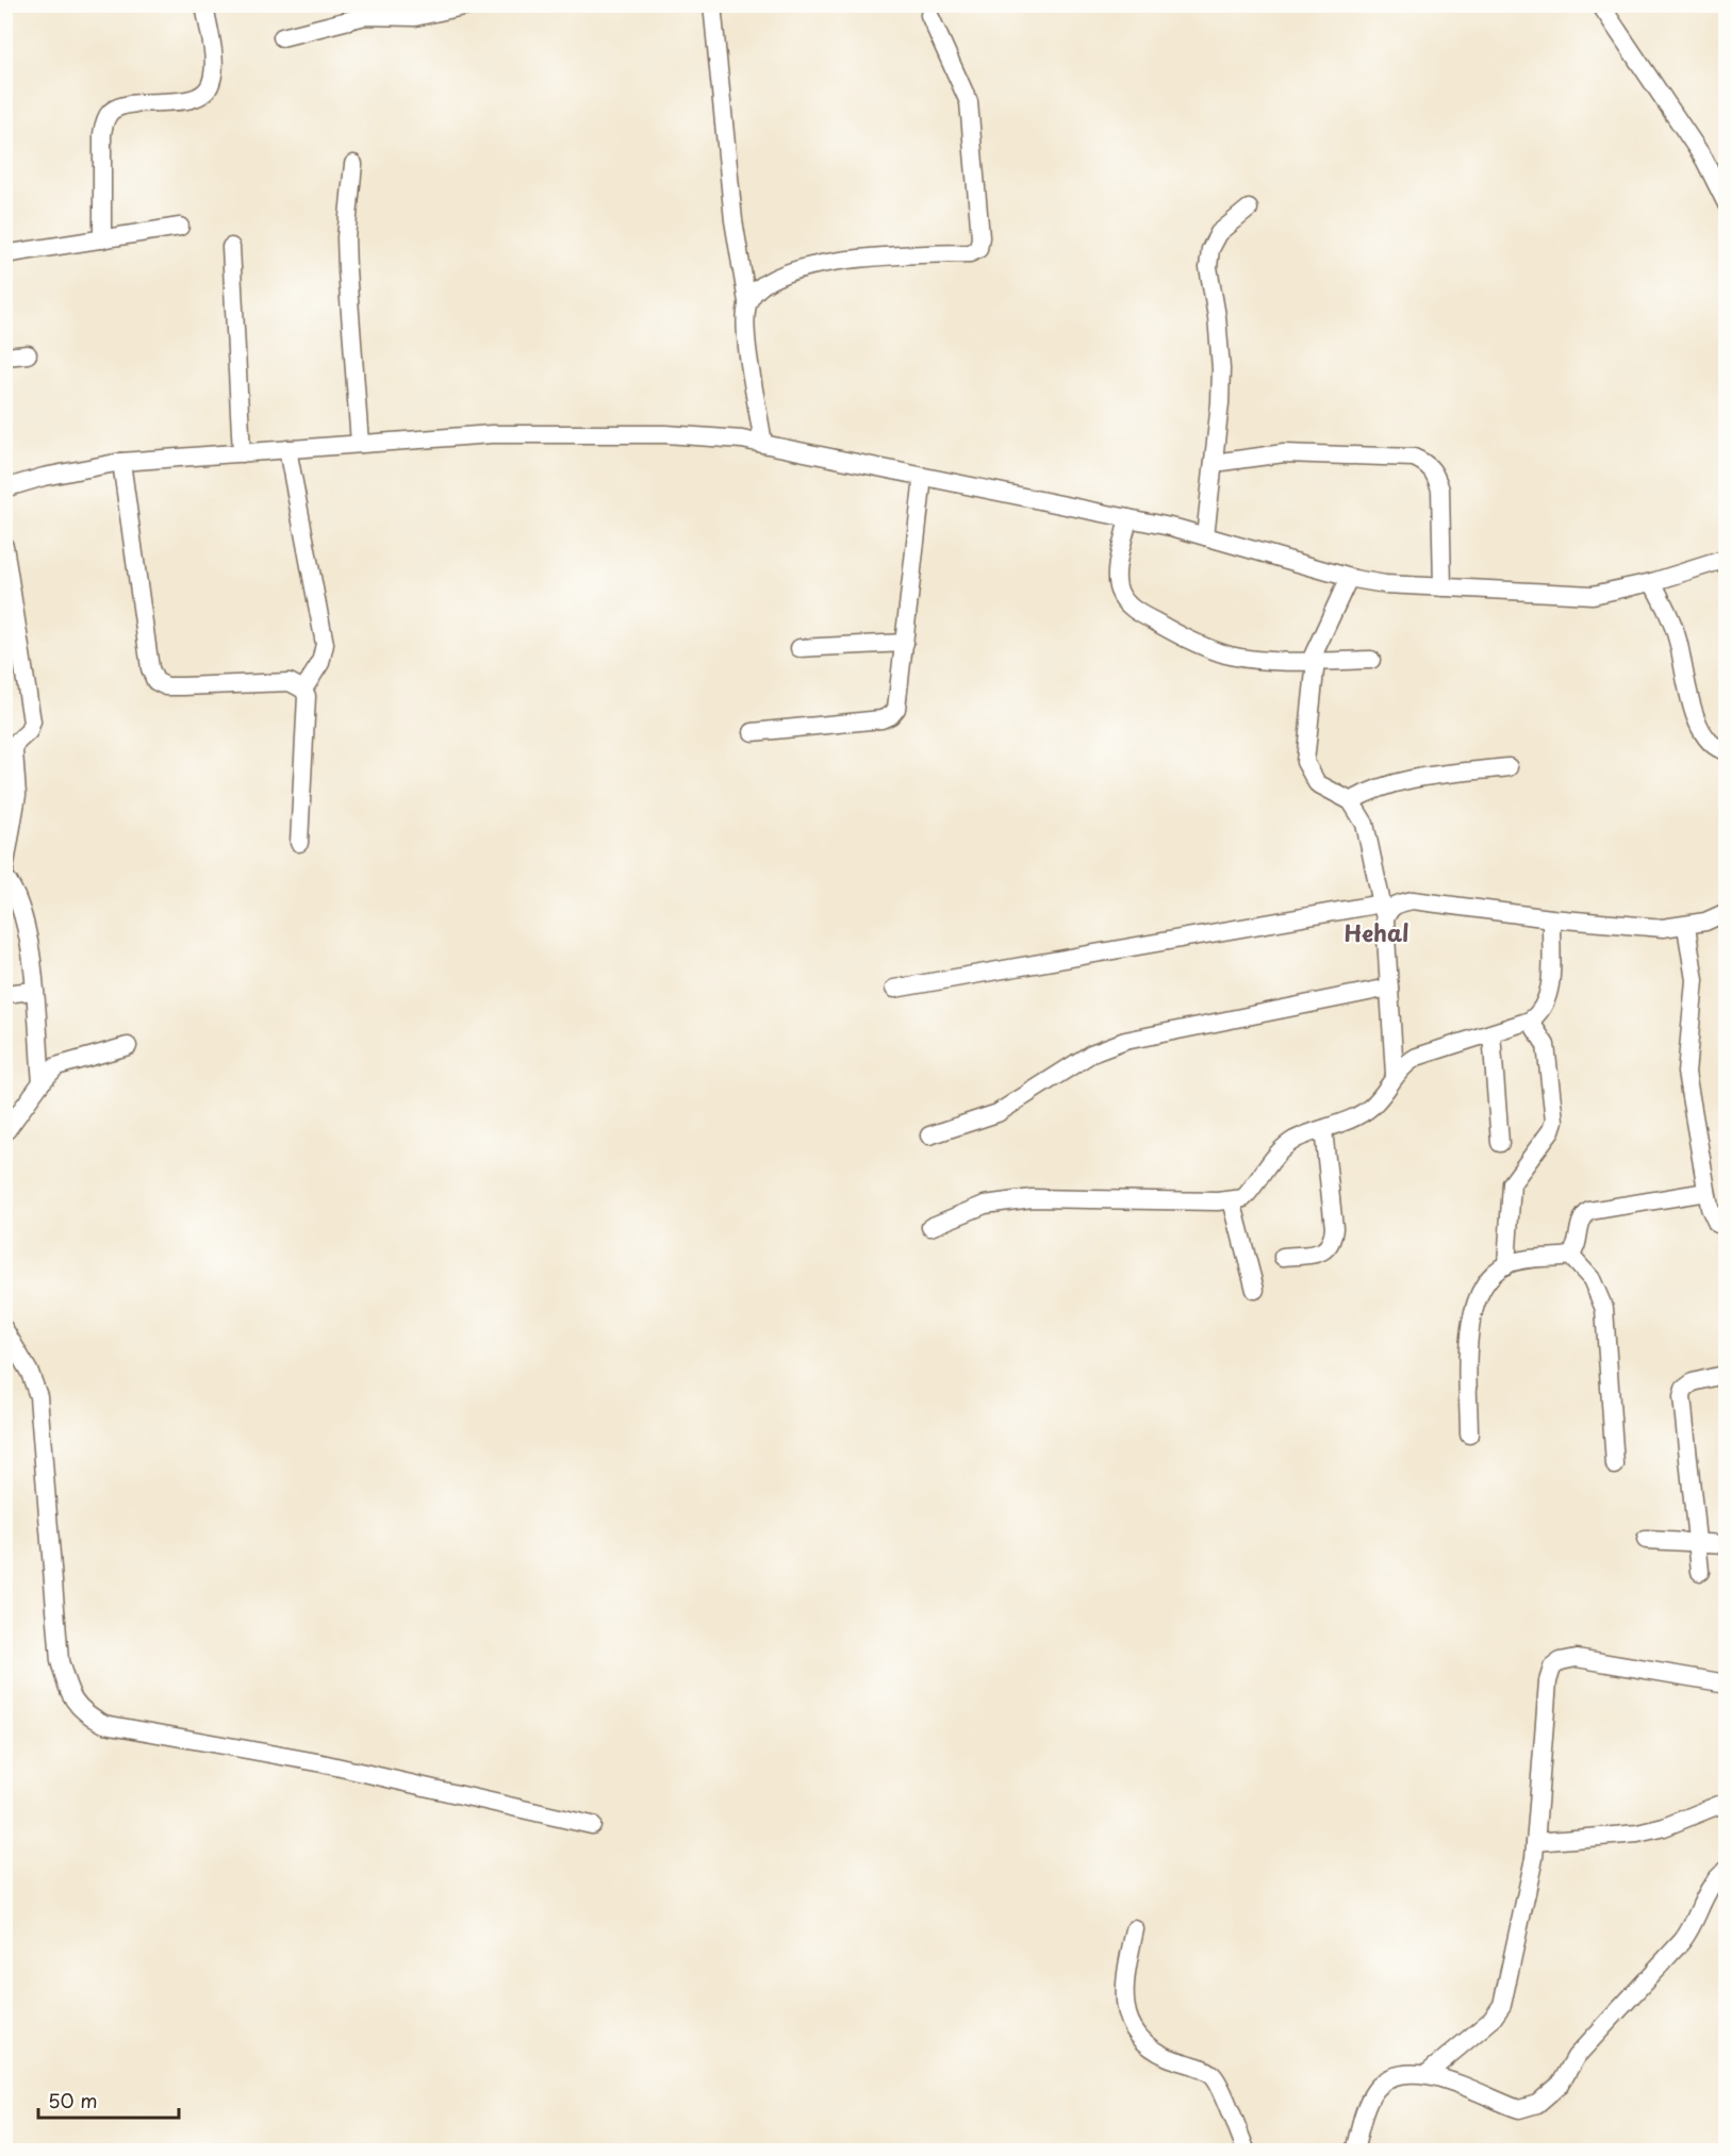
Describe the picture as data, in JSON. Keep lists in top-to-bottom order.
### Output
{
  "districts": ["Hehal"],
  "scale_bar": "50 m"
}
